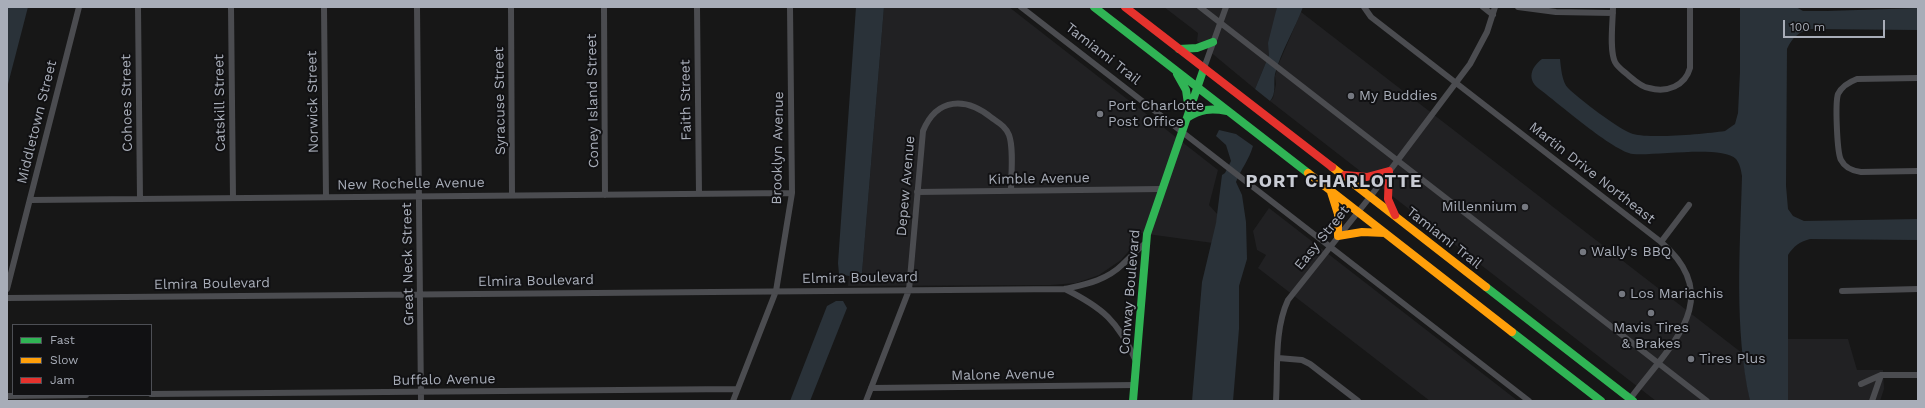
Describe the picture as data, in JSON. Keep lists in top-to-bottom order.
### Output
{
  "streets": {
    "main road": ["Tamiami Trail", "Conway Boulevard"],
    "street": [
      "Faith Street",
      "Syracuse Street",
      "Coney Island Street",
      "Norwick Street",
      "Cohoes Street",
      "Catskill Street",
      "Middletown Street",
      "Brooklyn Avenue",
      "Martin Drive Northeast",
      "Kimble Avenue",
      "New Rochelle Avenue",
      "Depew Avenue",
      "Easy Street",
      "Great Neck Street",
      "Elmira Boulevard",
      "Malone Avenue",
      "Buffalo Avenue"
    ]
  },
  "crossings": [
    ["Tamiami Trail", "Martin Drive Northeast"],
    ["Tamiami Trail", "Easy Street"],
    ["Tamiami Trail", "Conway Boulevard"],
    ["Faith Street", "New Rochelle Avenue"],
    ["Syracuse Street", "New Rochelle Avenue"],
    ["Coney Island Street", "New Rochelle Avenue"],
    ["Norwick Street", "New Rochelle Avenue"],
    ["Cohoes Street", "New Rochelle Avenue"],
    ["Catskill Street", "New Rochelle Avenue"],
    ["Middletown Street", "New Rochelle Avenue"],
    ["Brooklyn Avenue", "New Rochelle Avenue"],
    ["Brooklyn Avenue", "Elmira Boulevard"],
    ["Brooklyn Avenue", "Buffalo Avenue"],
    ["Martin Drive Northeast", "Easy Street"],
    ["Kimble Avenue", "Depew Avenue"],
    ["Kimble Avenue", "Conway Boulevard"],
    ["New Rochelle Avenue", "Great Neck Street"],
    ["Depew Avenue", "Elmira Boulevard"],
    ["Depew Avenue", "Malone Avenue"],
    ["Great Neck Street", "Elmira Boulevard"],
    ["Great Neck Street", "Buffalo Avenue"],
    ["Elmira Boulevard", "Conway Boulevard"],
    ["Conway Boulevard", "Malone Avenue"]
  ],
  "districts": ["PORT CHARLOTTE"],
  "places": [
    "My Buddies",
    "Port Charlotte Post Office",
    "Millennium",
    "Wally's BBQ",
    "Los Mariachis",
    "Mavis Tires & Brakes",
    "Tires Plus"
  ],
  "legend": ["Fast", "Slow", "Jam"],
  "scale_bar": "100 m"
}
